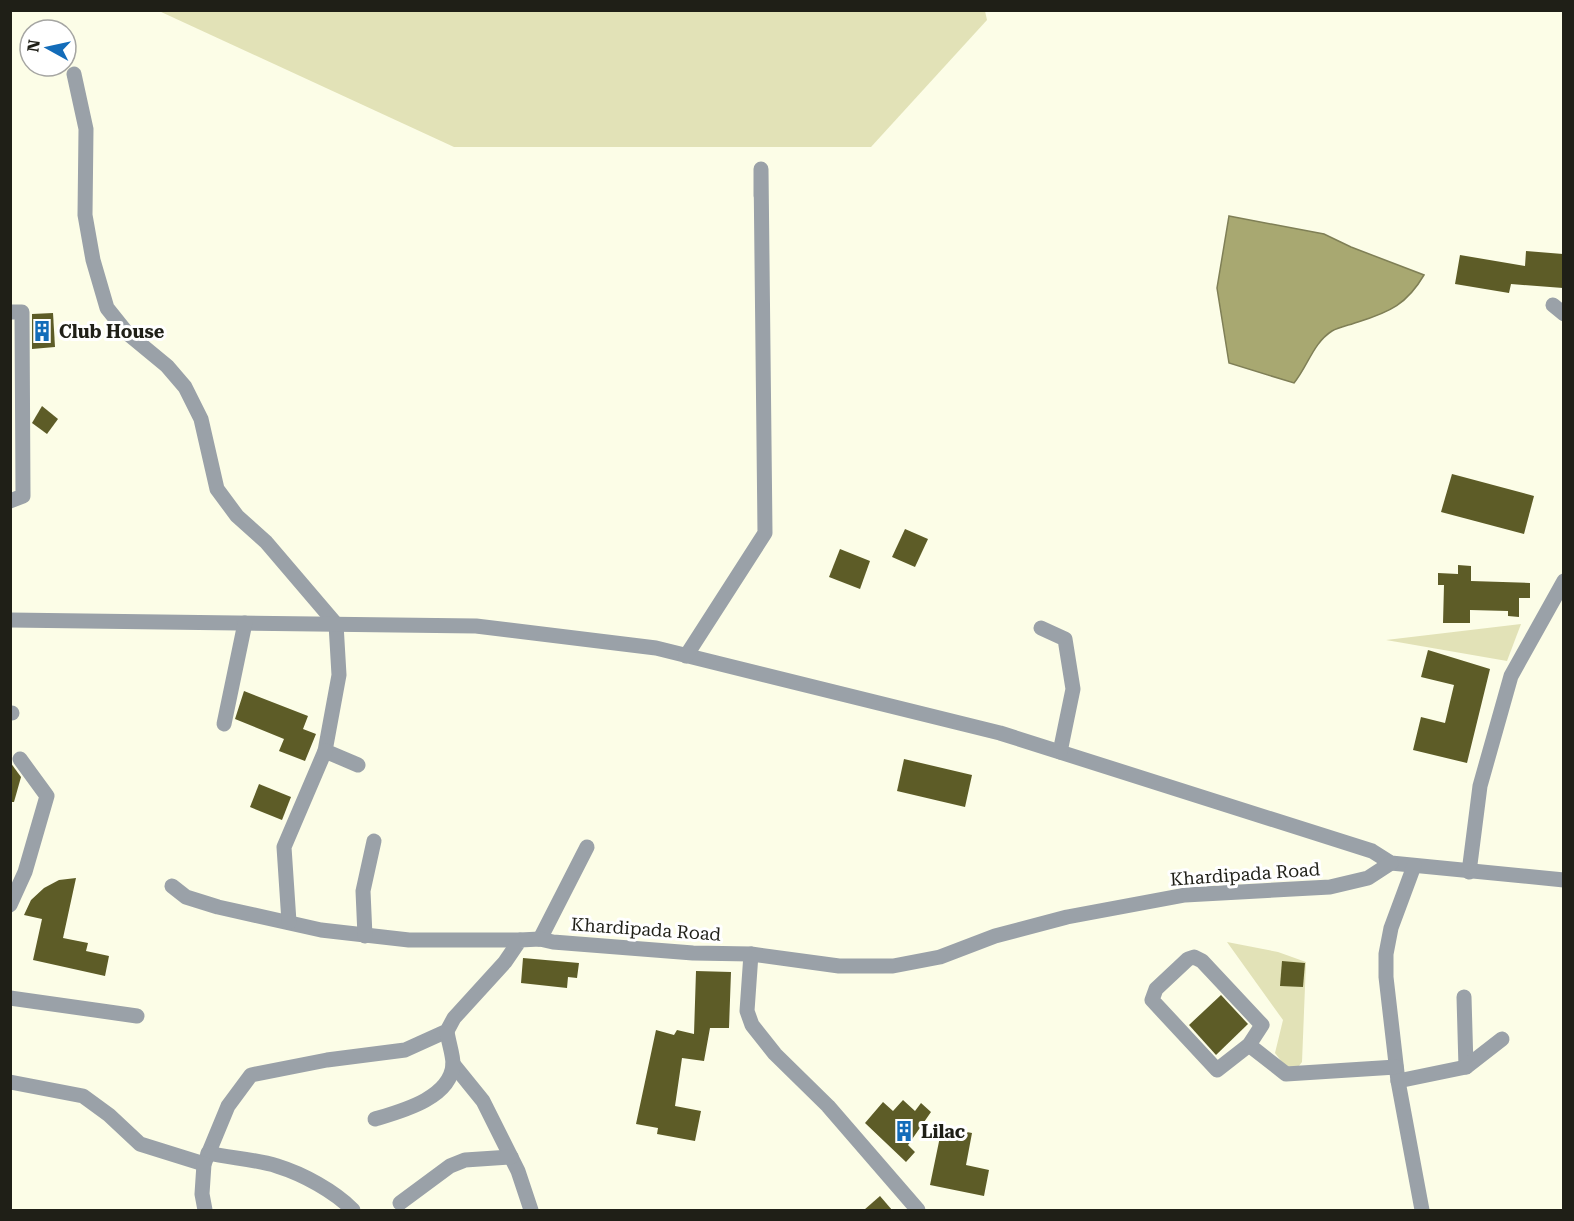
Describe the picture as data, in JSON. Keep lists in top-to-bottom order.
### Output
{
  "streets": {
    "street": ["Khardipada Road"]
  },
  "places": {
    "building": ["Club House", "Lilac"]
  },
  "north": "left"
}
